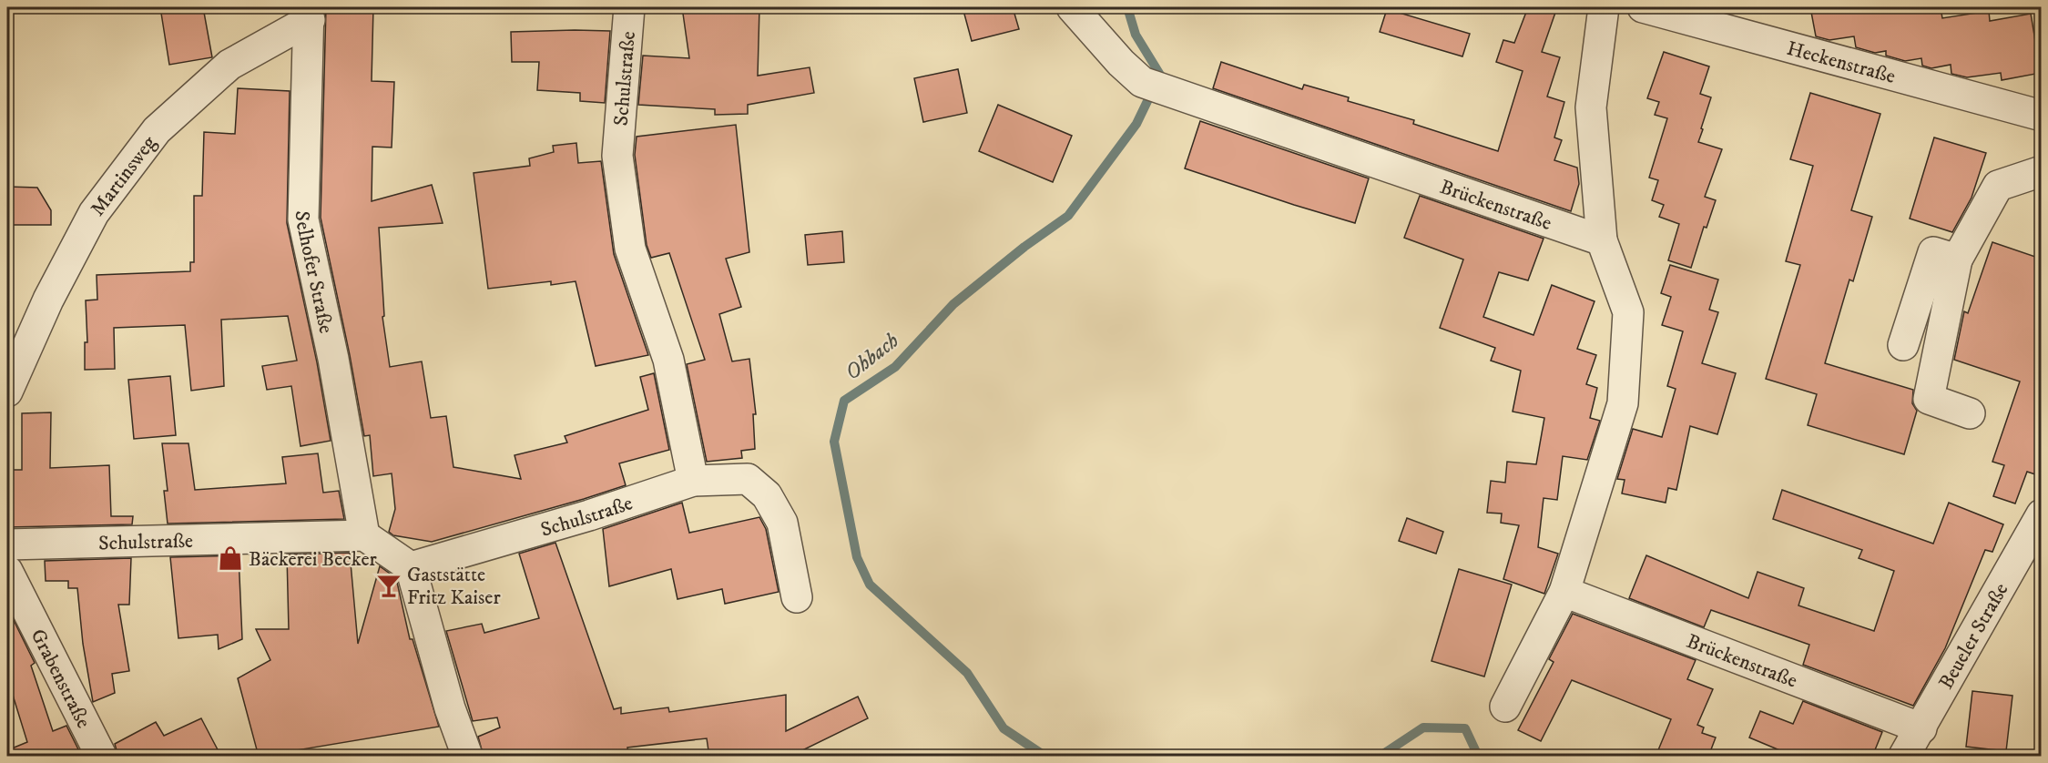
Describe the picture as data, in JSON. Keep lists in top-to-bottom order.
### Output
{
  "streets": {
    "street": [
      "Heckenstraße",
      "Schulstraße",
      "Martinsweg",
      "Brückenstraße",
      "Selhofer Straße",
      "Beueler Straße",
      "Grabenstraße"
    ]
  },
  "crossings": [
    ["Schulstraße", "Selhofer Straße"],
    ["Martinsweg", "Selhofer Straße"],
    ["Brückenstraße", "Beueler Straße"]
  ],
  "water": ["Ohbach"],
  "places": {
    "shop": ["Bäckerei Becker"],
    "bar": ["Gaststätte Fritz Kaiser"]
  }
}
